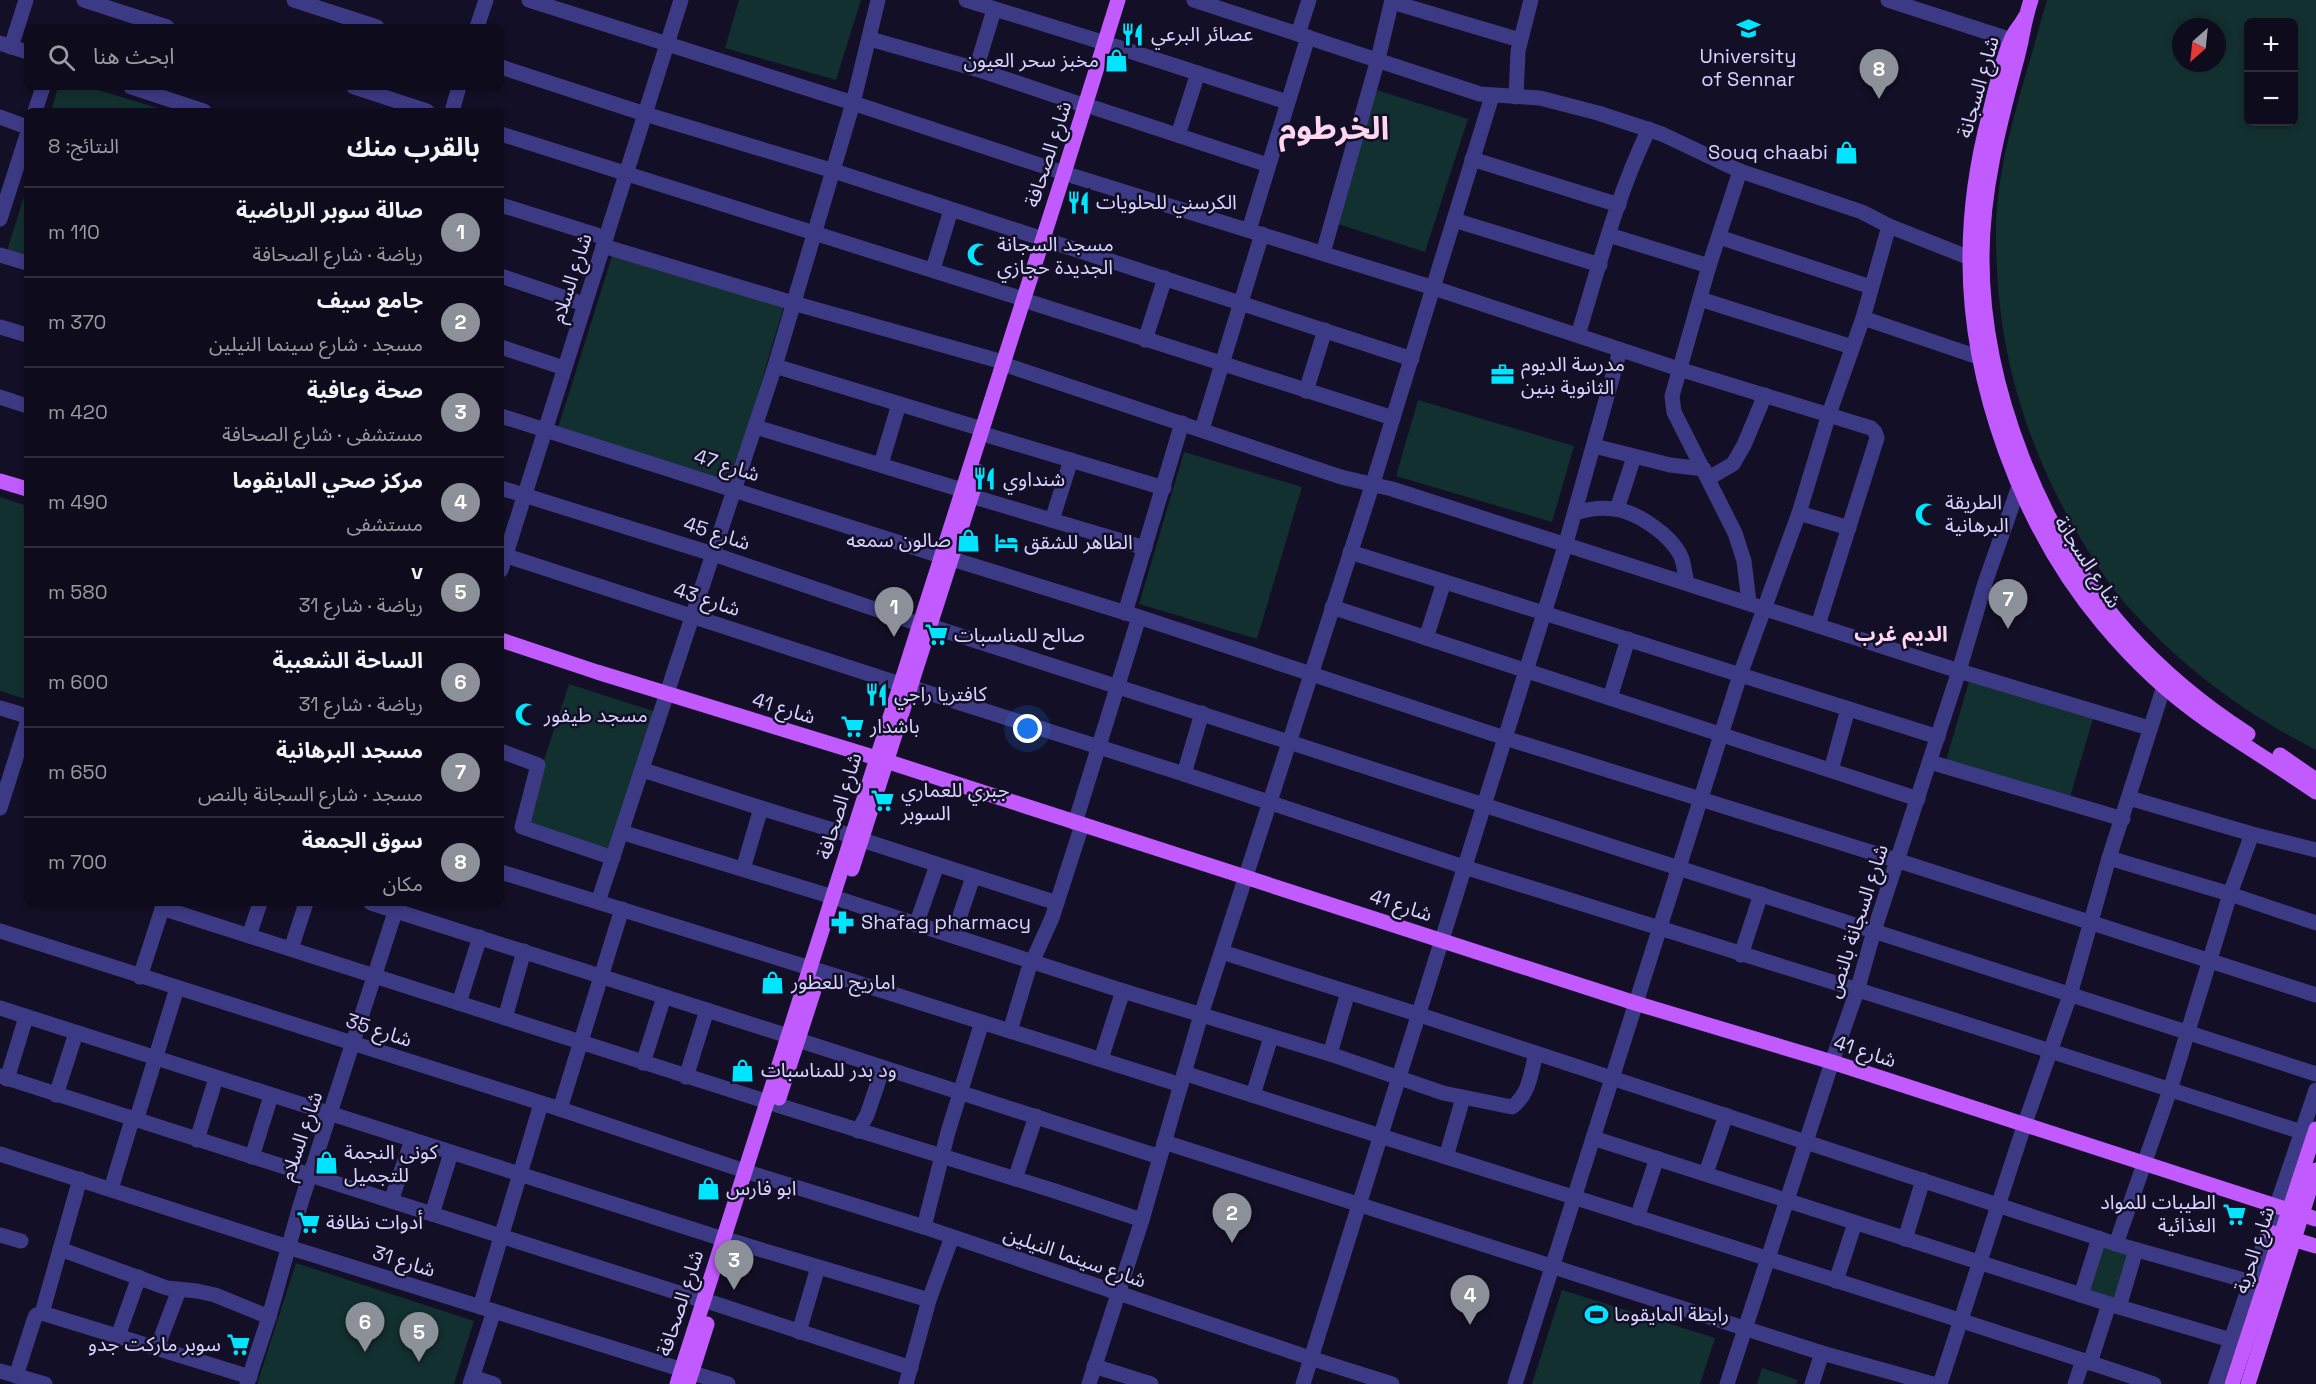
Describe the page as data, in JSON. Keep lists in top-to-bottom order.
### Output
{
  "streets": {
    "main road": [
      "شارع السجانة",
      "شارع الصحافة",
      "شارع 41",
      "شارع الحرية"
    ],
    "street": [
      "شارع السلام",
      "شارع 47",
      "شارع 45",
      "شارع 43",
      "شارع السجانة بالنص",
      "شارع 35",
      "شارع سينما النيلين",
      "شارع 31"
    ]
  },
  "crossings": [
    ["شارع السجانة", "شارع السجانة بالنص"],
    ["شارع الصحافة", "شارع 47"],
    ["شارع الصحافة", "شارع 45"],
    ["شارع الصحافة", "شارع 43"],
    ["شارع الصحافة", "شارع 41"],
    ["شارع الصحافة", "شارع 35"],
    ["شارع الصحافة", "شارع سينما النيلين"],
    ["شارع الصحافة", "شارع 31"],
    ["شارع السلام", "شارع 47"],
    ["شارع السلام", "شارع 45"],
    ["شارع السلام", "شارع 35"],
    ["شارع السلام", "شارع 31"],
    ["شارع 47", "شارع السجانة بالنص"],
    ["شارع 45", "شارع السجانة بالنص"],
    ["شارع 43", "شارع السجانة بالنص"],
    ["شارع 41", "شارع السجانة بالنص"],
    ["شارع 41", "شارع الحرية"],
    ["شارع 35", "شارع سينما النيلين"]
  ],
  "districts": ["الخرطوم", "الديم غرب"],
  "places": {
    "school or university": ["University of Sennar"],
    "restaurant": [
      "عصائر البرعي",
      "الكرسني للحلويات",
      "شنداوي",
      "كافتريا راجي"
    ],
    "shop": [
      "مخبز سحر العيون",
      "Souq chaabi",
      "صالون سمعه",
      "اماريج للعطور",
      "ود بدر للمناسبات",
      "كوني النجمة للتجميل",
      "ابو فارس"
    ],
    "mosque": ["مسجد السجانة الجديدة حجازي", "الطريقة البرهانية", "مسجد طيفور"],
    "office": ["مدرسة الديوم الثانوية بنين"],
    "hotel": ["الطاهر للشقق"],
    "supermarket": [
      "صالح للمناسبات",
      "باشدار",
      "جبري للعماري السوبر",
      "الطيبات للمواد الغذائية",
      "أدوات نظافة",
      "سوبر ماركت جدو"
    ],
    "pharmacy": ["Shafag pharmacy"],
    "sports": ["رابطة المايقوما"]
  },
  "north": "bottom left",
  "page": {
    "map_buttons": ["+", "−"],
    "search": "ابحث هنا",
    "pins": [
      "8",
      "7",
      "1",
      "2",
      "3",
      "4",
      "6",
      "5"
    ],
    "heading": ["بالقرب منك", "النتائج: 8"],
    "list": [
      {
        "mark": "1",
        "name": "صالة سوبر الرياضية",
        "note": "رياضة · شارع الصحافة",
        "value": "110 m"
      },
      {
        "mark": "2",
        "name": "جامع سيف",
        "note": "مسجد · شارع سينما النيلين",
        "value": "370 m"
      },
      {
        "mark": "3",
        "name": "صحة وعافية",
        "note": "مستشفى · شارع الصحافة",
        "value": "420 m"
      },
      {
        "mark": "4",
        "name": "مركز صحي المايقوما",
        "note": "مستشفى",
        "value": "490 m"
      },
      {
        "mark": "5",
        "name": "v",
        "note": "رياضة · شارع 31",
        "value": "580 m"
      },
      {
        "mark": "6",
        "name": "الساحة الشعبية",
        "note": "رياضة · شارع 31",
        "value": "600 m"
      },
      {
        "mark": "7",
        "name": "مسجد البرهانية",
        "note": "مسجد · شارع السجانة بالنص",
        "value": "650 m"
      },
      {
        "mark": "8",
        "name": "سوق الجمعة",
        "note": "مكان",
        "value": "700 m"
      }
    ]
  }
}
